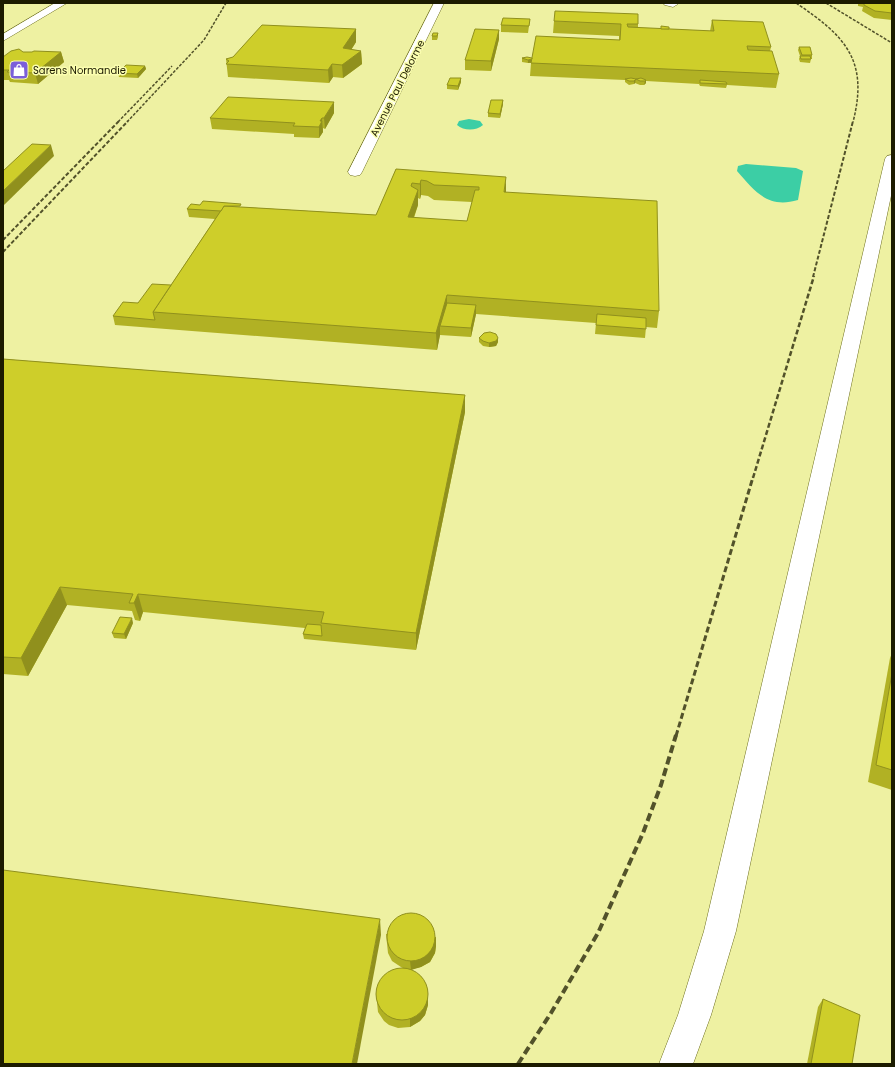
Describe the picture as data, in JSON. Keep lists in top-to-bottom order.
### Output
{
  "streets": {
    "street": ["Avenue Paul Delorme"]
  },
  "places": {
    "shop": ["Sarens Normandie"]
  }
}
